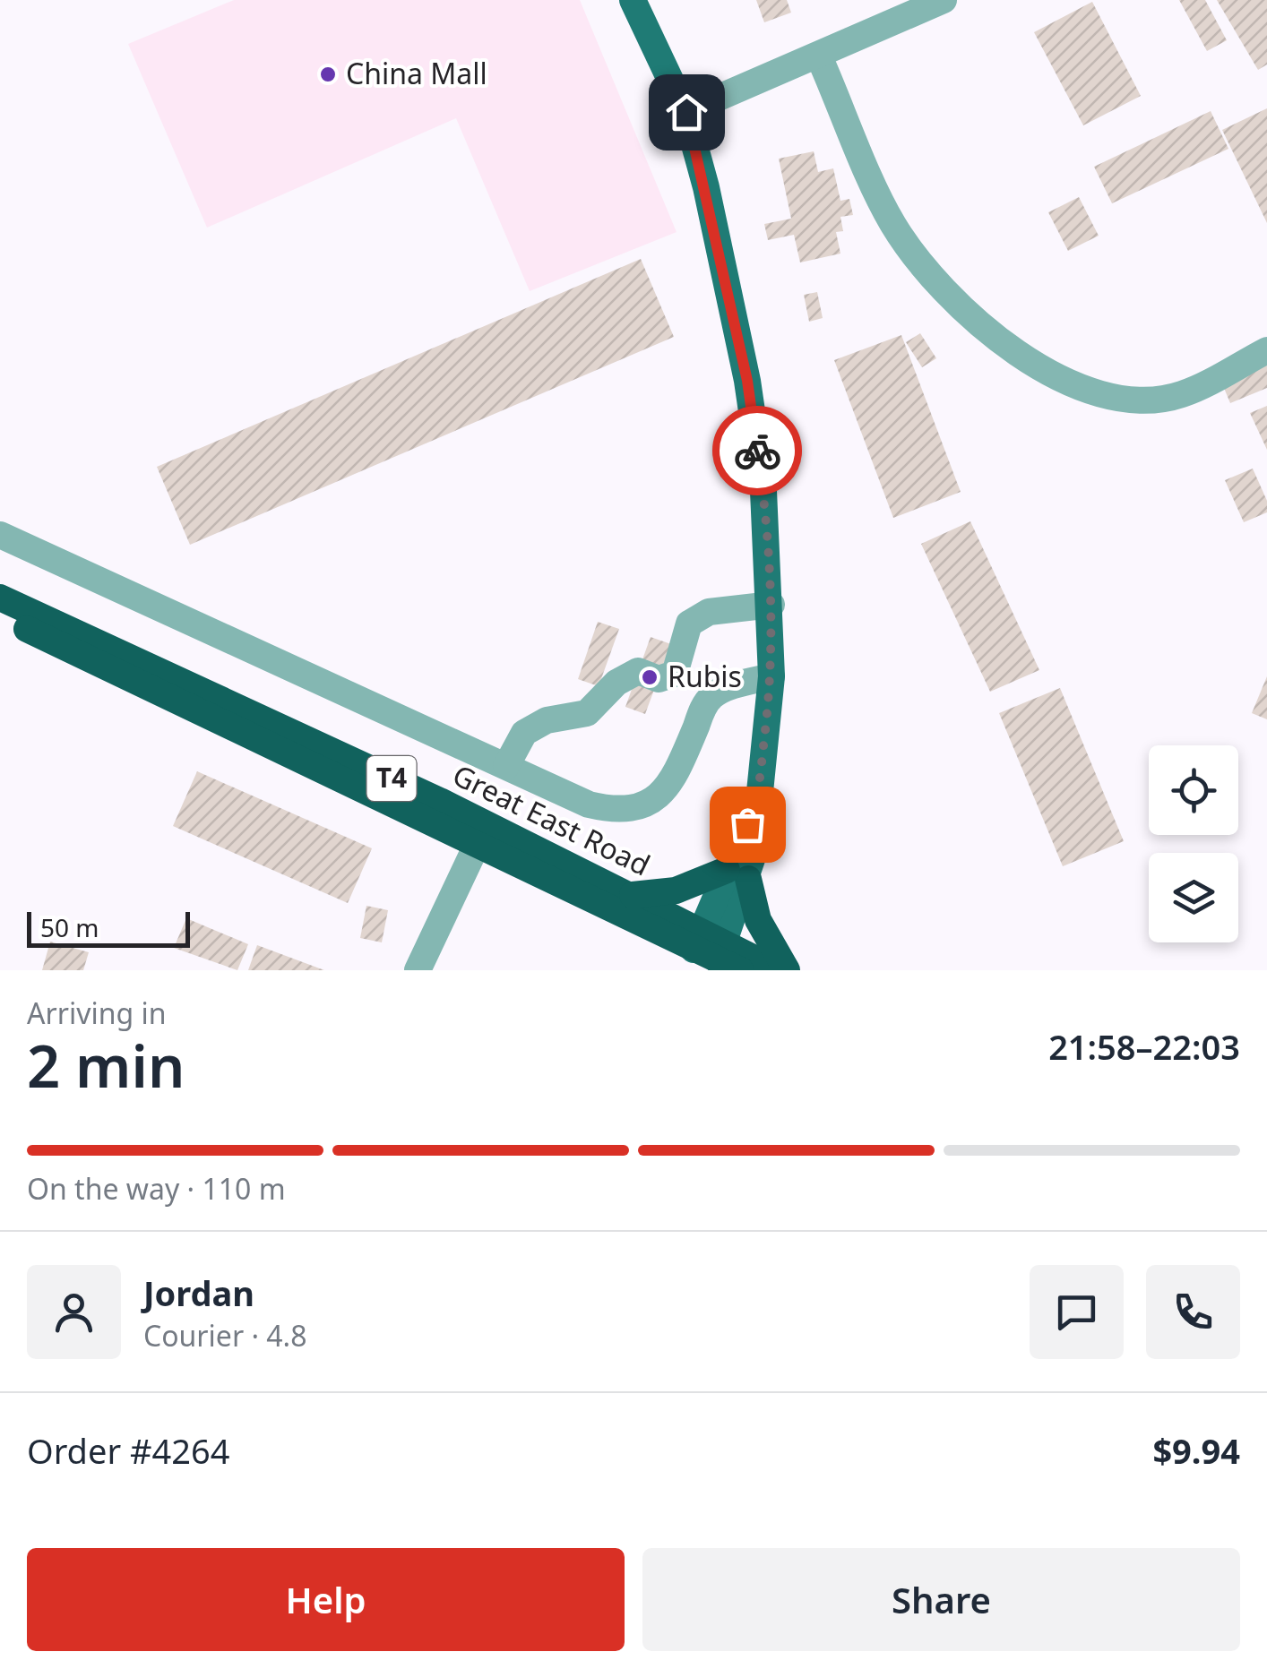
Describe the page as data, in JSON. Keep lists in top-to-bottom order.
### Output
{
  "streets": {
    "highway": ["T4", "Great East Road"]
  },
  "places": ["China Mall", "Rubis"],
  "scale_bar": "50 m",
  "page": {
    "scale": "50 m",
    "heading": ["2 min", "Arriving in", "21:58–22:03"],
    "panel": [
      "Jordan",
      "Courier · 4.8",
      "Order #4264",
      "$9.94"
    ],
    "bar": "On the way · 110 m",
    "buttons": ["Help", "Share"]
  }
}
